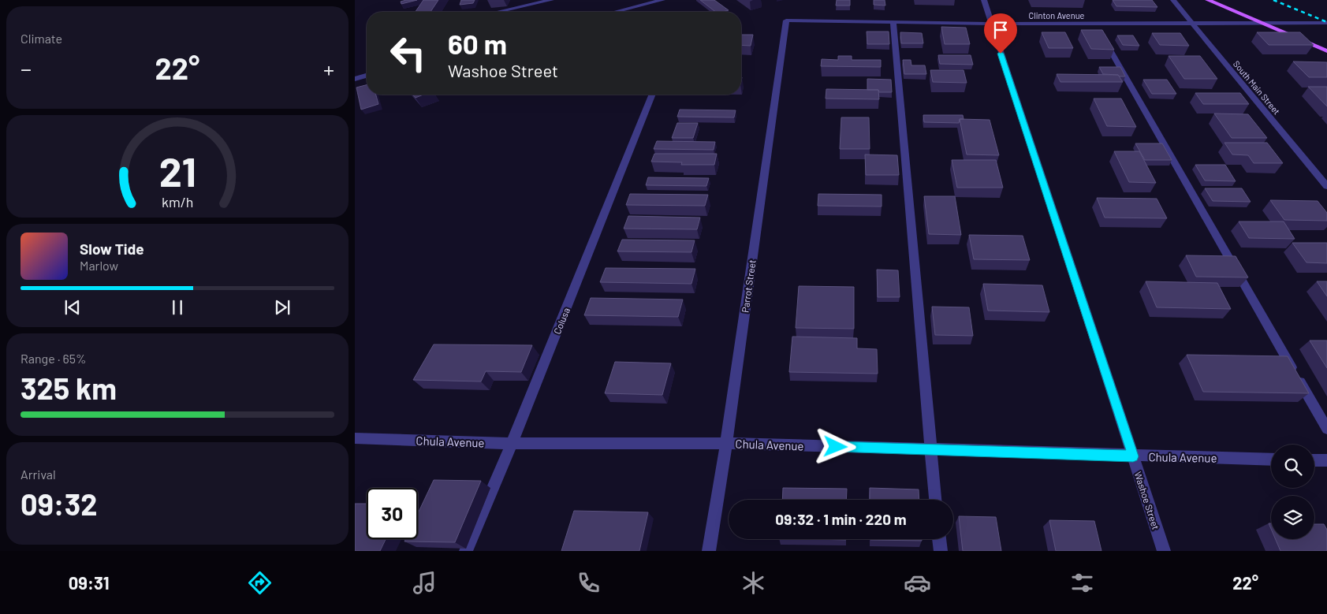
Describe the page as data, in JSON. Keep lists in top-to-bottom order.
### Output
{
  "streets": {
    "street": [
      "Clinton Avenue",
      "South Main Street",
      "Parrot Street",
      "Colusa",
      "Chula Avenue",
      "Washoe Street"
    ]
  },
  "crossings": [
    ["Clinton Avenue", "South Main Street"],
    ["Clinton Avenue", "Parrot Street"],
    ["Clinton Avenue", "Washoe Street"],
    ["Parrot Street", "Chula Avenue"],
    ["Colusa", "Chula Avenue"],
    ["Chula Avenue", "Washoe Street"]
  ],
  "page": {
    "tile": [
      "Climate",
      ["Range · 65%", "325 km"],
      ["Arrival", "09:32"]
    ],
    "turn": ["60 m", "Washoe Street"],
    "heat": ["−", "22°", "+"],
    "song": ["Slow Tide", "Marlow"],
    "limit": "30",
    "trip": "09:32 · 1 min · 220 m",
    "tabs": ["09:31", "22°"],
    "gauge": ["21", "km/h"]
  }
}
